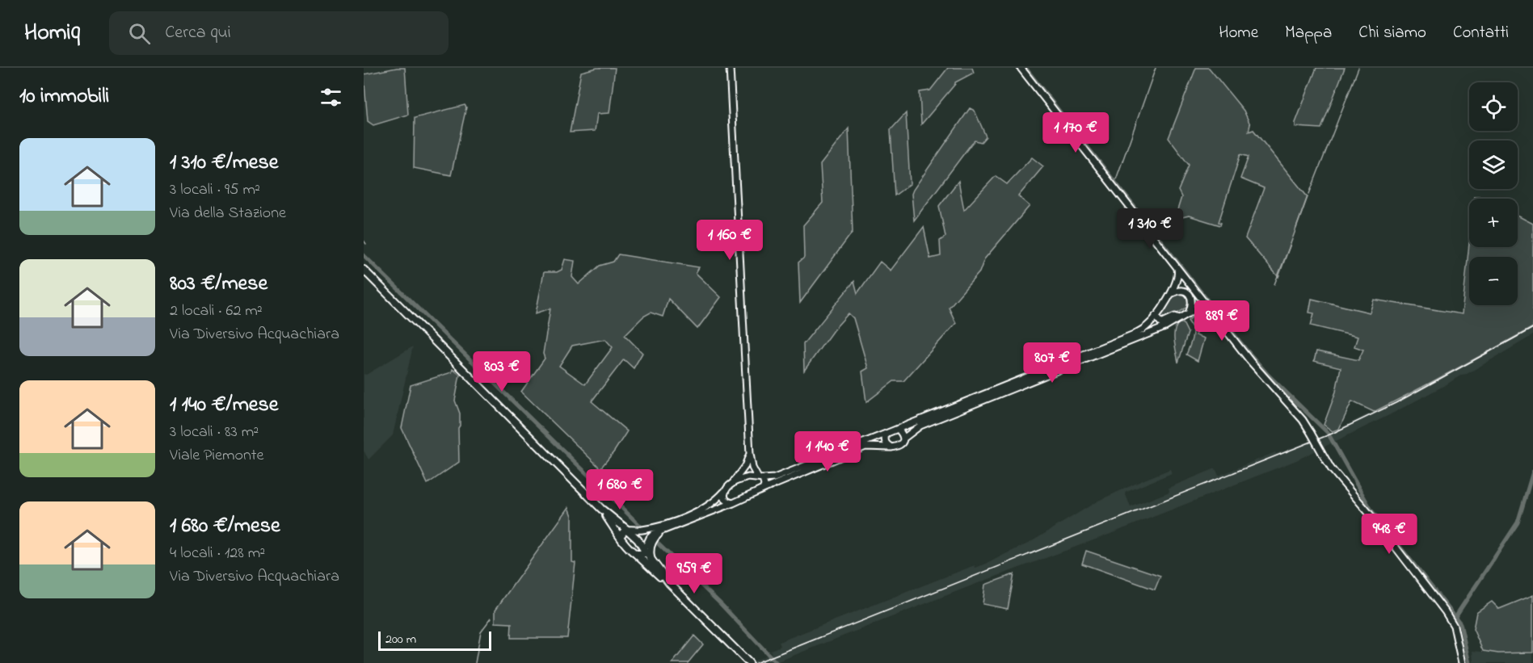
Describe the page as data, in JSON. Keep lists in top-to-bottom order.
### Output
{
  "scale_bar": "200 m",
  "page": {
    "header": "Homiq",
    "search": "Cerca qui",
    "nav": [
      "Home",
      "Mappa",
      "Chi siamo",
      "Contatti"
    ],
    "heading": "10 immobili",
    "map_buttons": ["+", "−"],
    "price": [
      "1 170 €",
      "1 310 €",
      "1 160 €",
      "889 €",
      "807 €",
      "803 €",
      "1 140 €",
      "1 680 €",
      "948 €",
      "959 €"
    ],
    "list": [
      {
        "name": "1 310 €/mese",
        "note": "3 locali · 95 m² · Via della Stazione"
      },
      {
        "name": "803 €/mese",
        "note": "2 locali · 62 m² · Via Diversivo Acquachiara"
      },
      {
        "name": "1 140 €/mese",
        "note": "3 locali · 83 m² · Viale Piemonte"
      },
      {
        "name": "1 680 €/mese",
        "note": "4 locali · 128 m² · Via Diversivo Acquachiara"
      }
    ],
    "scale": "200 m"
  }
}
